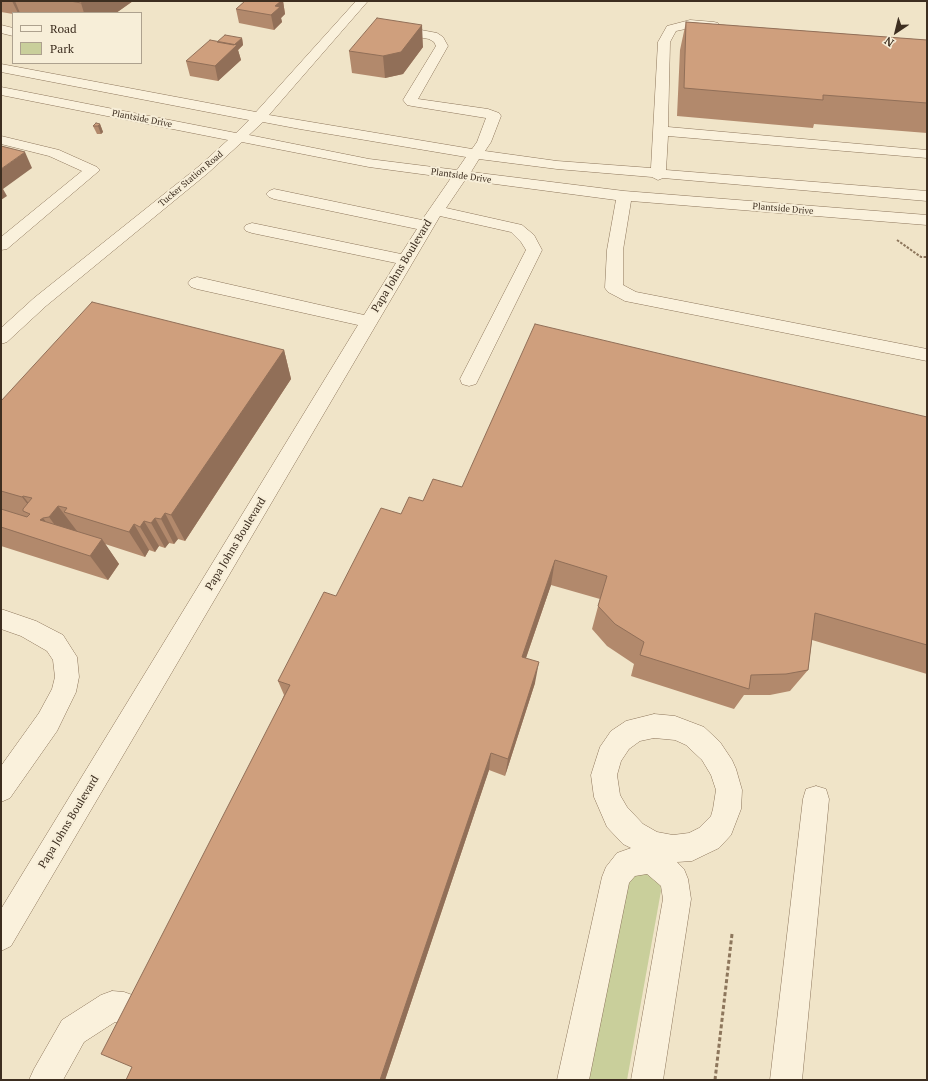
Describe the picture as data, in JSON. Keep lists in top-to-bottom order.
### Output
{
  "streets": {
    "street": ["Plantside Drive", "Tucker Station Road", "Papa Johns Boulevard"]
  },
  "crossings": [
    ["Plantside Drive", "Tucker Station Road"],
    ["Plantside Drive", "Papa Johns Boulevard"]
  ],
  "legend": ["Road", "Park"],
  "north": "bottom left"
}
